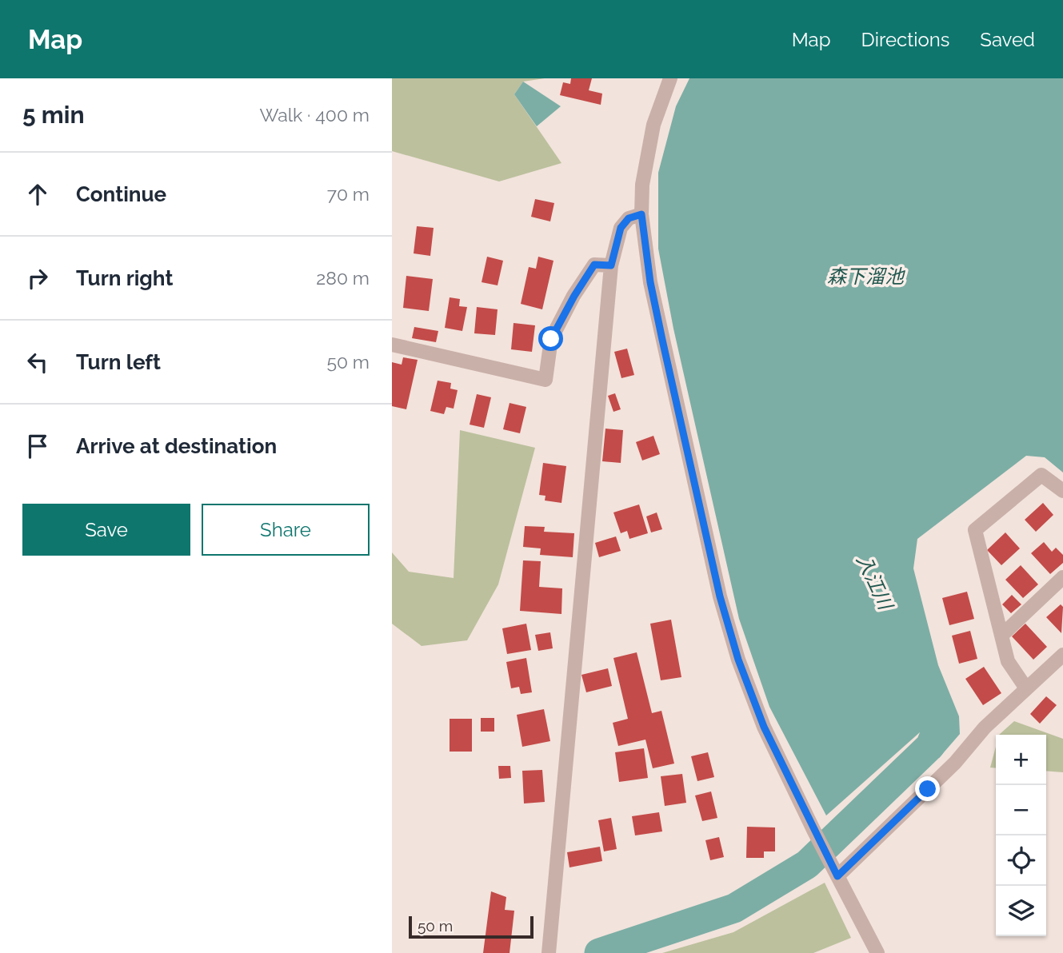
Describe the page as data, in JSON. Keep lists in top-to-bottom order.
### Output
{
  "water": ["森下溜池", "入江川"],
  "scale_bar": "50 m",
  "page": {
    "header": "Map",
    "nav": ["Map", "Directions", "Saved"],
    "heading": ["5 min", "Walk · 400 m"],
    "list": [
      ["Continue", "70 m"],
      ["Turn right", "280 m"],
      ["Turn left", "50 m"],
      "Arrive at destination"
    ],
    "buttons": ["Save", "Share"],
    "map_buttons": ["+", "−"],
    "scale": "50 m"
  }
}
